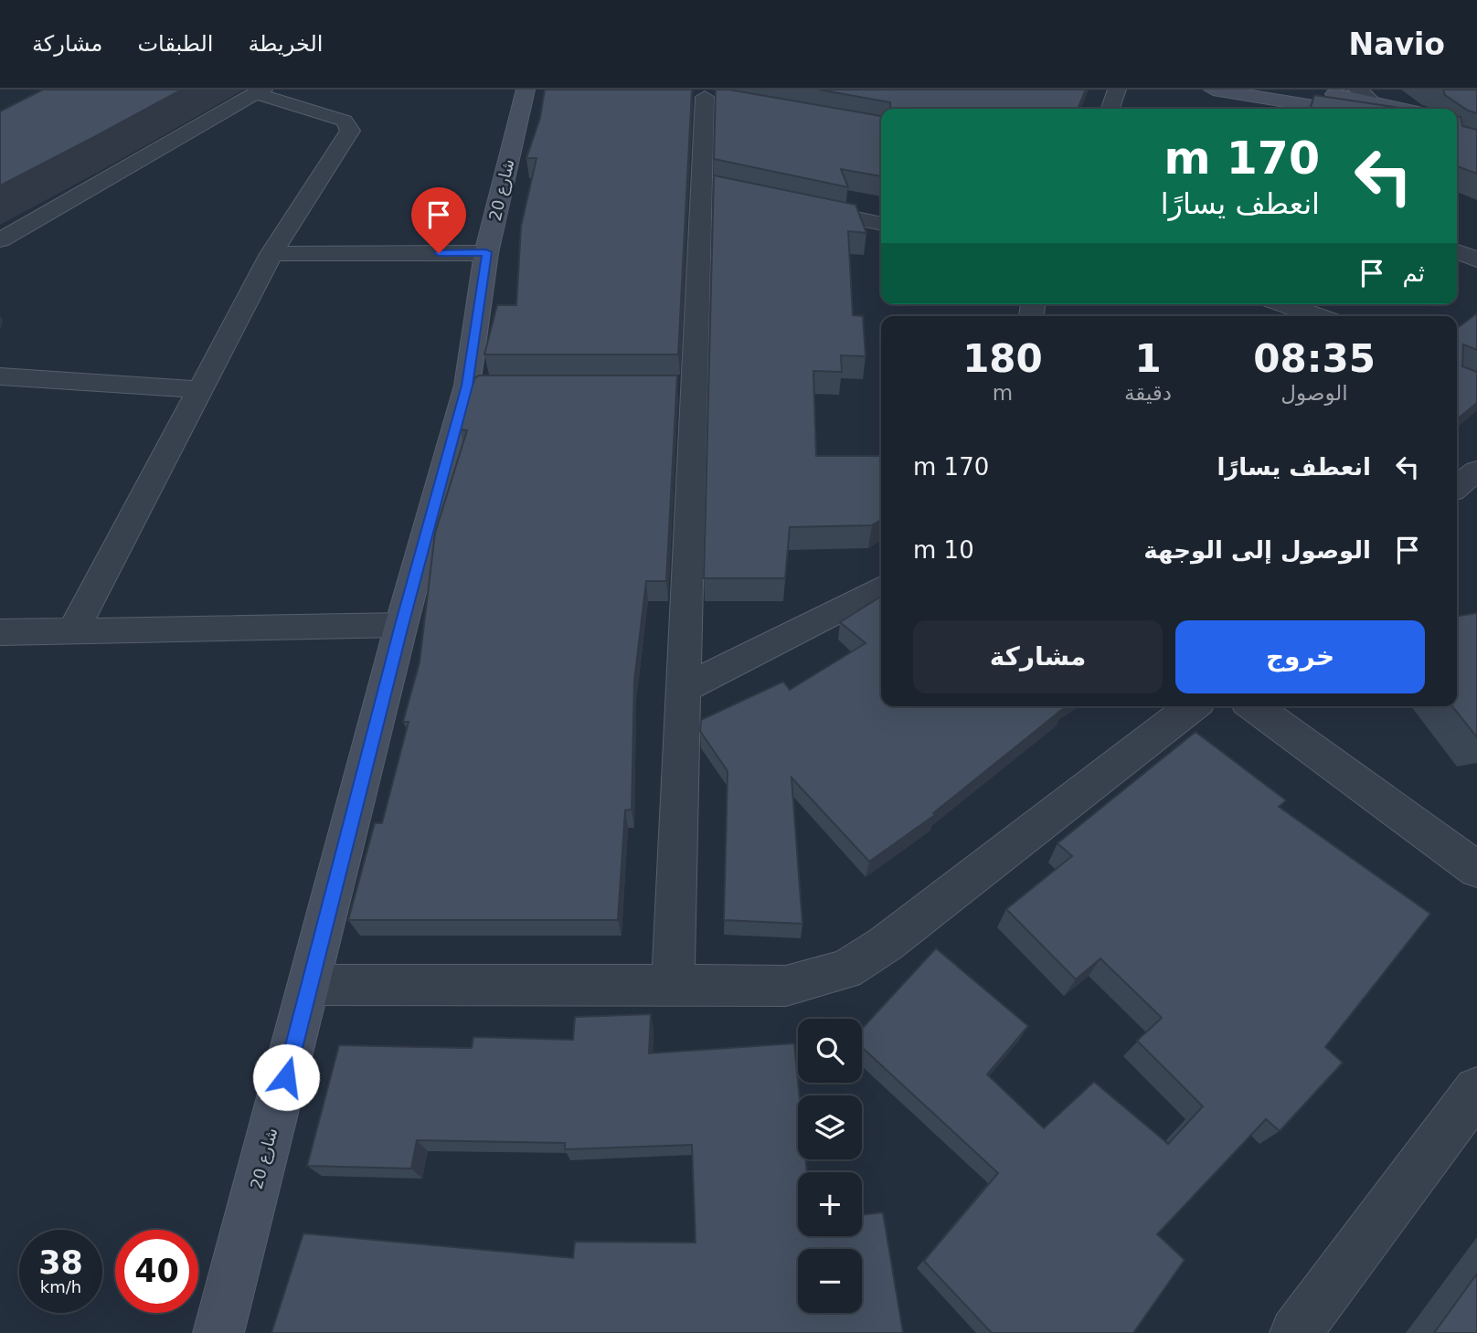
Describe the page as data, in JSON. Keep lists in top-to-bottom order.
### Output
{
  "streets": {
    "street": ["شارع 20"]
  },
  "page": {
    "header": "Navio",
    "nav": ["الخريطة", "الطبقات", "مشاركة"],
    "turn": ["170 m", "انعطف يسارًا"],
    "then": "ثم",
    "eta": [
      "08:35",
      "الوصول",
      "1",
      "دقيقة",
      "180",
      "m"
    ],
    "list": [
      {
        "name": "انعطف يسارًا",
        "value": "170 m"
      },
      {
        "name": "الوصول إلى الوجهة",
        "value": "10 m"
      }
    ],
    "buttons": ["خروج", "مشاركة"],
    "map_buttons": ["+", "−"],
    "speed": "38 km/h",
    "limit": "40"
  }
}
